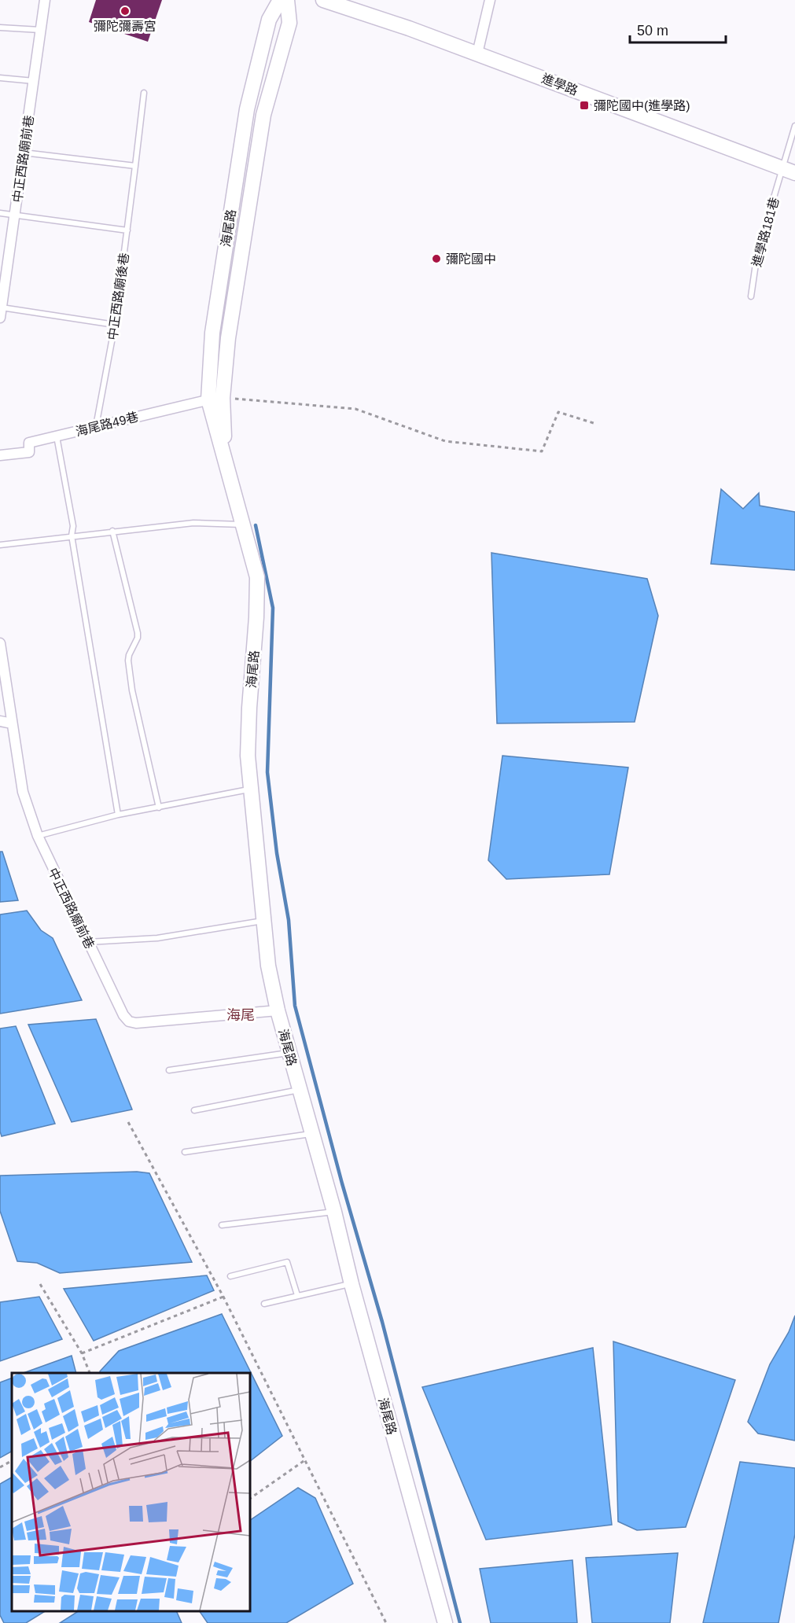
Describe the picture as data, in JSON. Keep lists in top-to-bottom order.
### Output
{
  "streets": {
    "street": [
      "進學路",
      "中正西路廟前巷",
      "海尾路",
      "海尾路49巷"
    ],
    "lane": ["進學路181巷", "中正西路廟後巷"]
  },
  "crossings": [
    ["進學路", "進學路181巷"],
    ["中正西路廟前巷", "海尾路"],
    ["海尾路", "海尾路49巷"],
    ["中正西路廟後巷", "海尾路49巷"]
  ],
  "districts": ["海尾"],
  "places": {
    "other": ["彌陀彌壽宮", "彌陀國中"],
    "transit": ["彌陀國中(進學路)"]
  },
  "scale_bar": "50 m"
}
